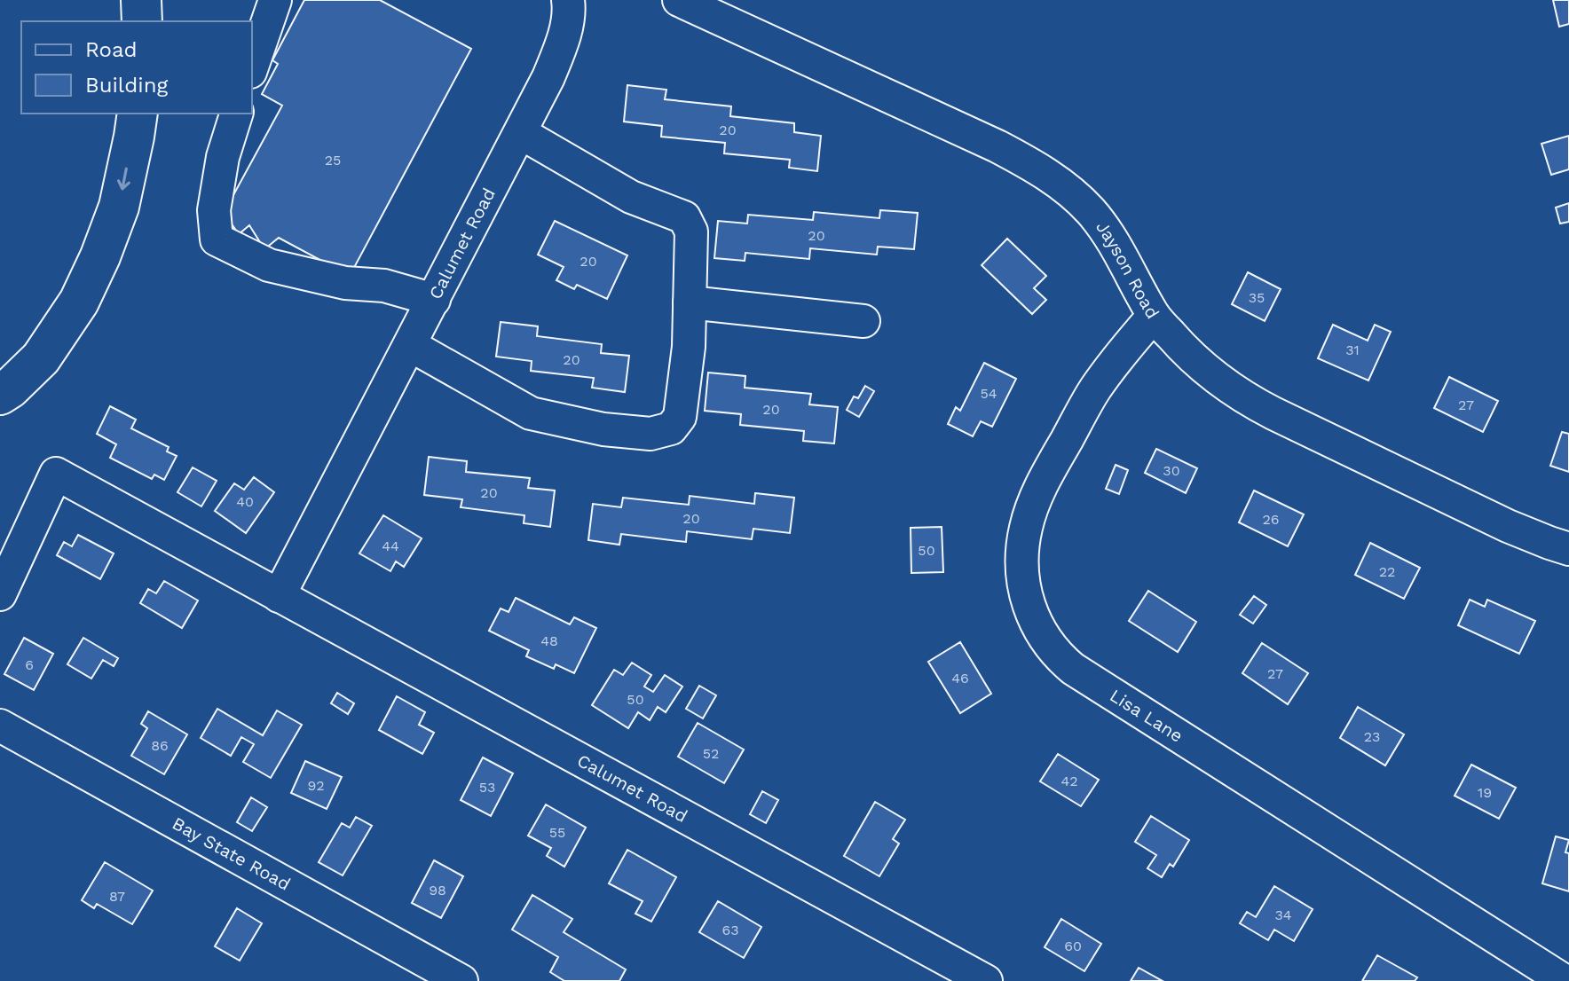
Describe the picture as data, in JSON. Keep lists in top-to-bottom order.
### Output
{
  "streets": {
    "street": [
      "Calumet Road",
      "Jayson Road",
      "Lisa Lane",
      "Bay State Road"
    ]
  },
  "crossings": [
    ["Jayson Road", "Lisa Lane"]
  ],
  "house_numbers": [
    "20",
    "25",
    "20",
    "20",
    "35",
    "31",
    "20",
    "54",
    "27",
    "20",
    "30",
    "20",
    "40",
    "20",
    "26",
    "44",
    "50",
    "22",
    "48",
    "6",
    "27",
    "46",
    "50",
    "23",
    "86",
    "52",
    "42",
    "92",
    "53",
    "19",
    "55",
    "98",
    "87",
    "34",
    "63",
    "60"
  ],
  "legend": ["Road", "Building"]
}
